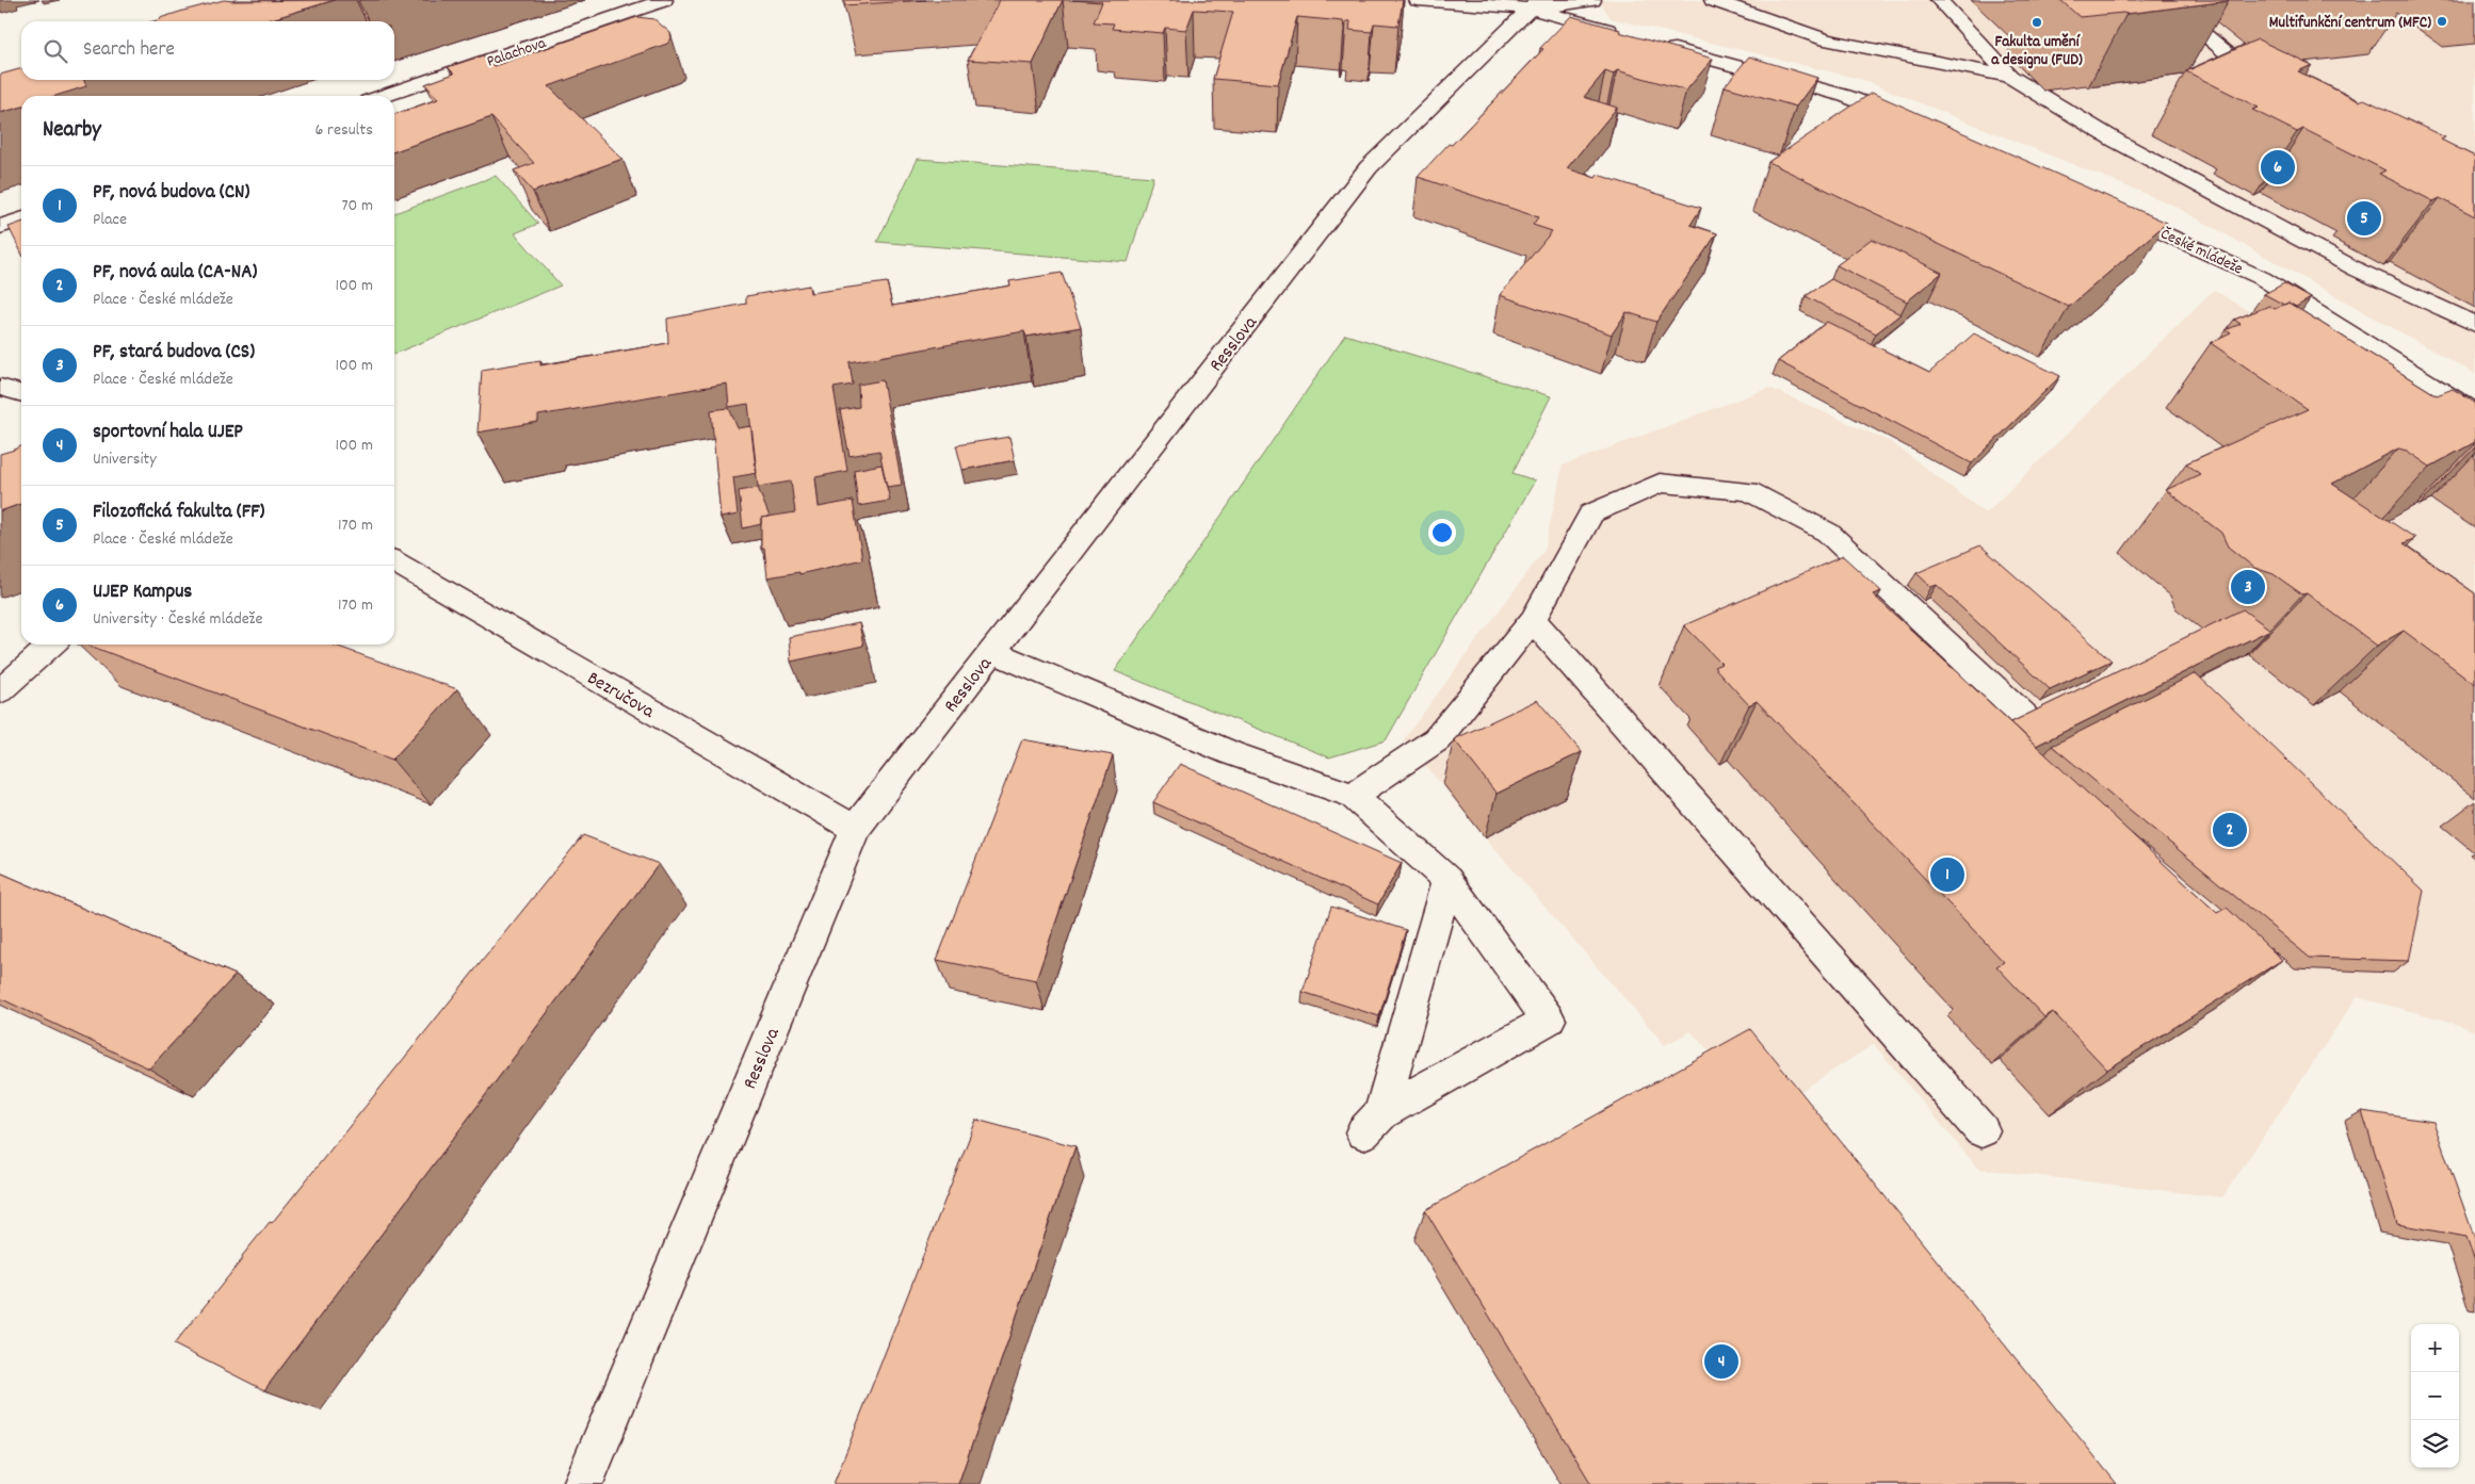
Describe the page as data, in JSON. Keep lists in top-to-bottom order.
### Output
{
  "streets": {
    "street": [
      "Palachova",
      "České mládeže",
      "Resslova",
      "Bezručova"
    ]
  },
  "crossings": [
    ["Resslova", "Bezručova"]
  ],
  "places": ["Multifunkční centrum (MFC)", "Fakulta umění a designu (FUD)"],
  "page": {
    "search": "Search here",
    "heading": ["Nearby", "6 results"],
    "pins": [
      "6",
      "5",
      "3",
      "2",
      "1",
      "4"
    ],
    "list": [
      {
        "mark": "1",
        "name": "PF, nová budova (CN)",
        "note": "Place",
        "value": "70 m"
      },
      {
        "mark": "2",
        "name": "PF, nová aula (CA-NA)",
        "note": "Place · České mládeže",
        "value": "100 m"
      },
      {
        "mark": "3",
        "name": "PF, stará budova (CS)",
        "note": "Place · České mládeže",
        "value": "100 m"
      },
      {
        "mark": "4",
        "name": "sportovní hala UJEP",
        "note": "University",
        "value": "100 m"
      },
      {
        "mark": "5",
        "name": "Filozofická fakulta (FF)",
        "note": "Place · České mládeže",
        "value": "170 m"
      },
      {
        "mark": "6",
        "name": "UJEP Kampus",
        "note": "University · České mládeže",
        "value": "170 m"
      }
    ],
    "map_buttons": ["+", "−"]
  }
}
